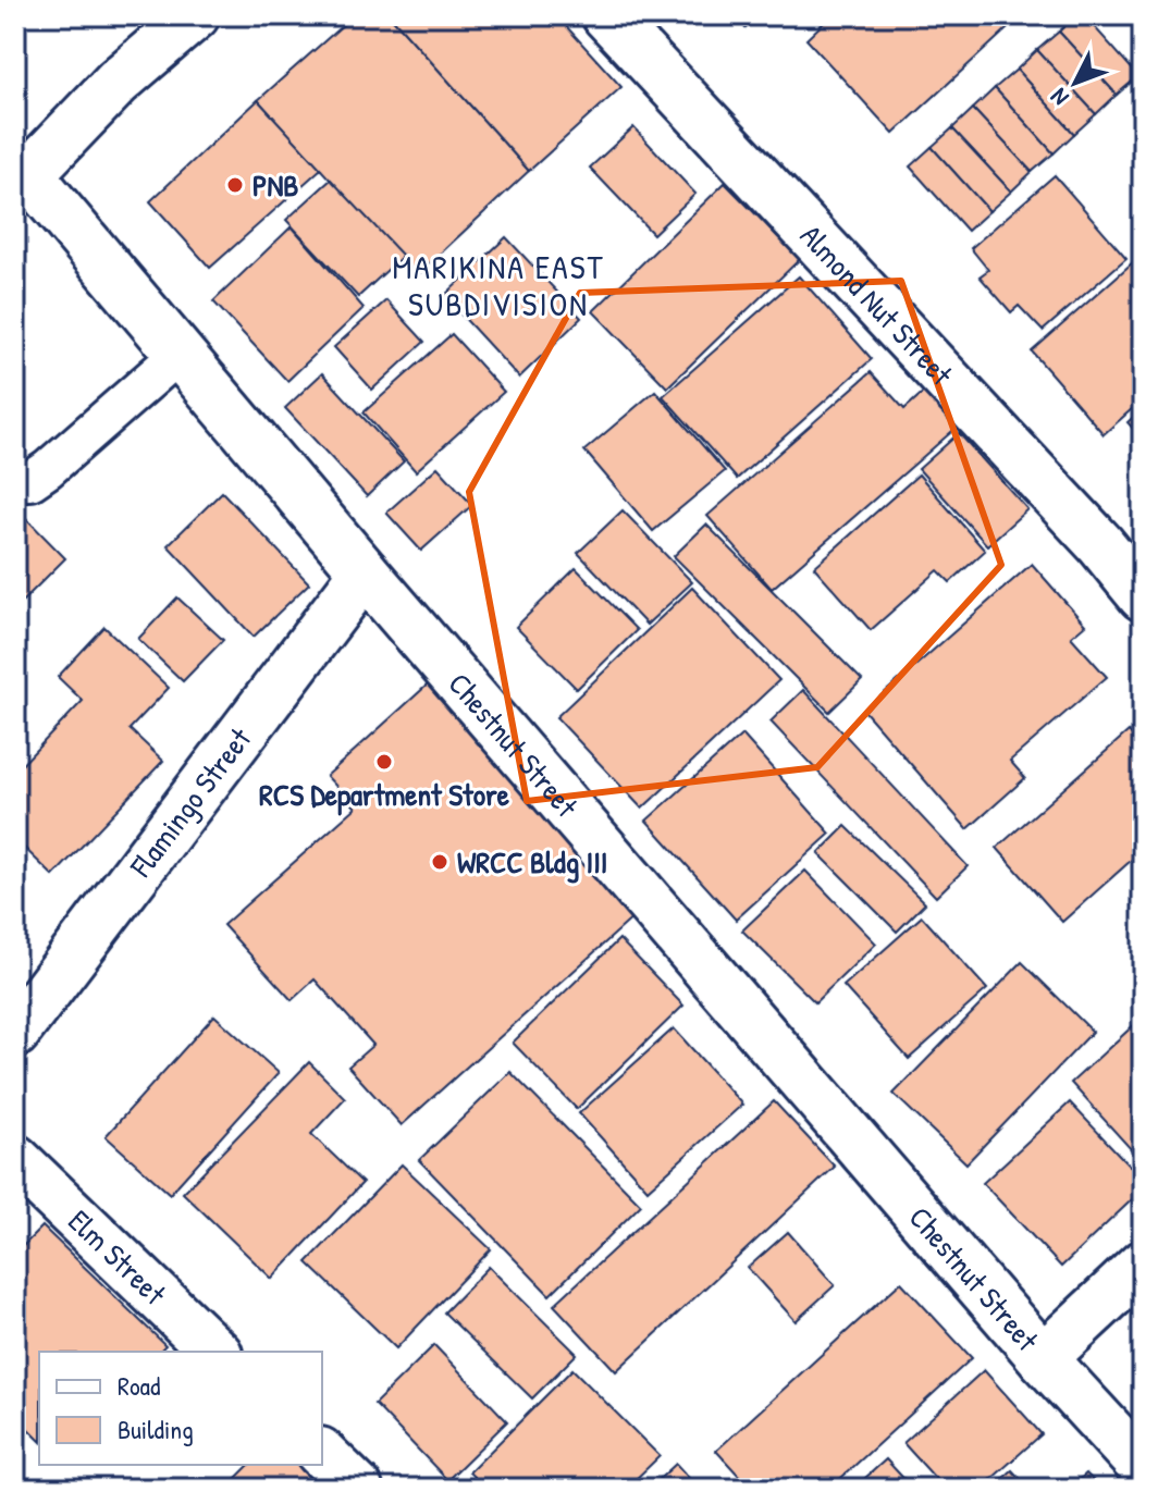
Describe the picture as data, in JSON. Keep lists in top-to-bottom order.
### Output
{
  "streets": {
    "street": [
      "Almond Nut Street",
      "Chestnut Street",
      "Flamingo Street",
      "Elm Street"
    ]
  },
  "crossings": [
    ["Chestnut Street", "Flamingo Street"]
  ],
  "districts": ["MARIKINA EAST SUBDIVISION"],
  "places": ["PNB", "RCS Department Store", "WRCC Bldg III"],
  "legend": ["Road", "Building"],
  "north": "bottom left"
}
